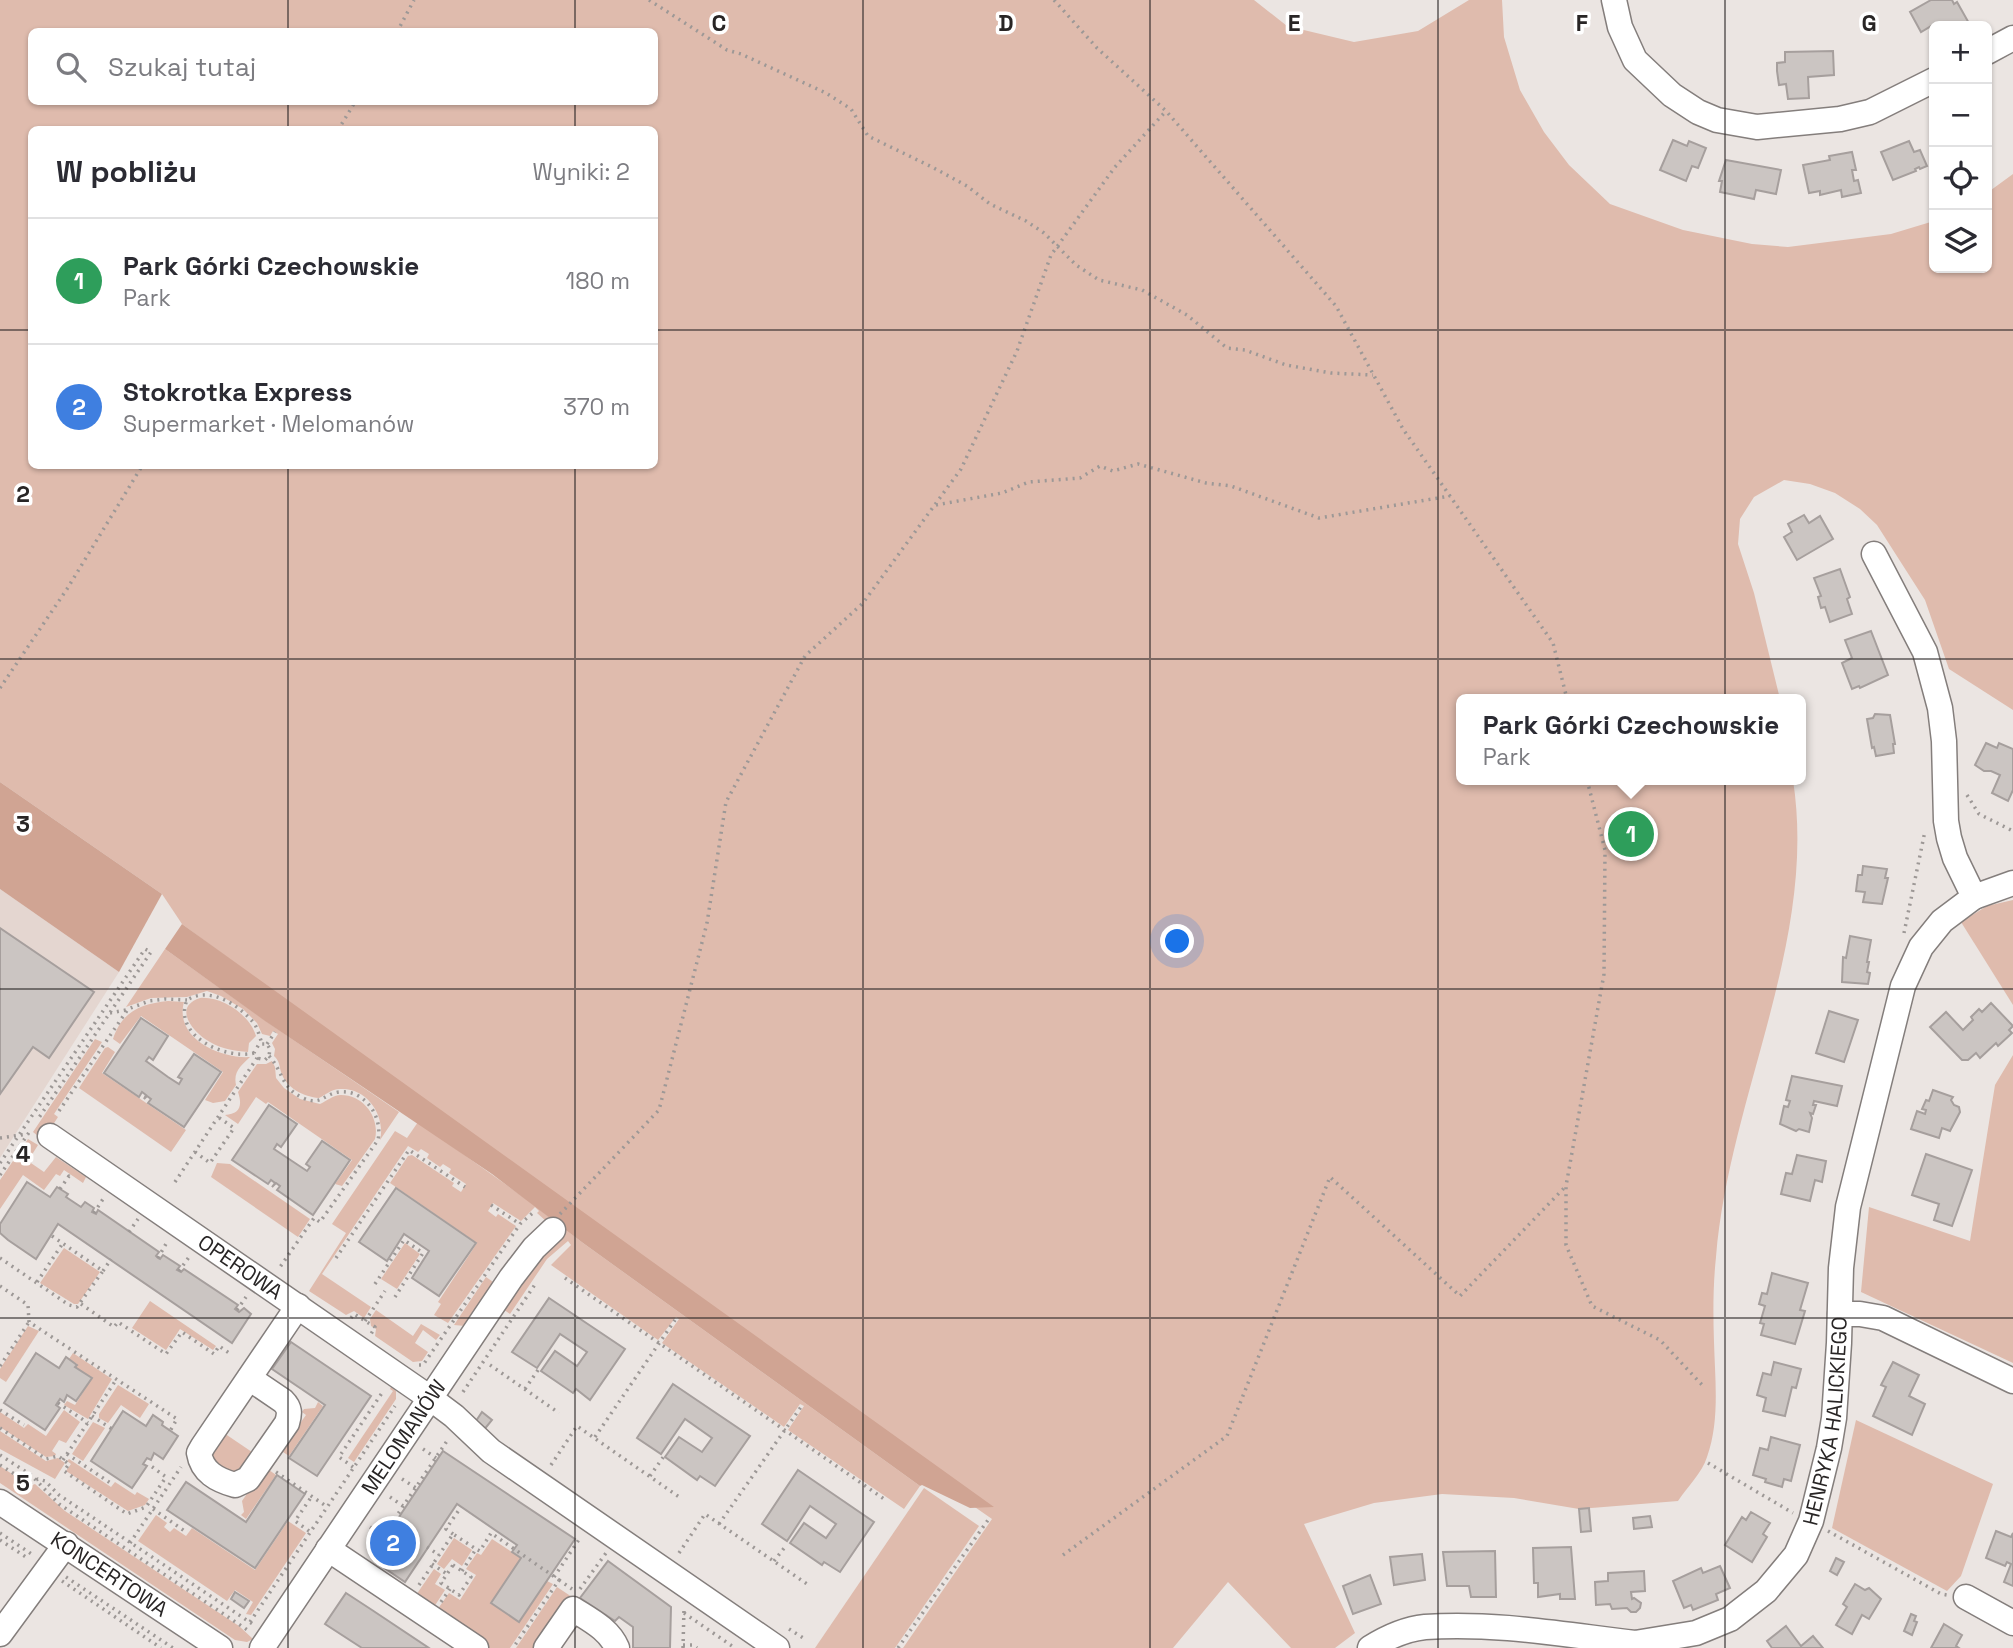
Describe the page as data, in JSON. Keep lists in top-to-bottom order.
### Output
{
  "streets": {
    "street": [
      "OPEROWA",
      "HENRYKA HALICKIEGO",
      "MELOMANÓW",
      "KONCERTOWA"
    ]
  },
  "crossings": [
    ["OPEROWA", "MELOMANÓW"]
  ],
  "page": {
    "map_buttons": ["+", "−"],
    "search": "Szukaj tutaj",
    "heading": ["W pobliżu", "Wyniki: 2"],
    "list": [
      {
        "mark": "1",
        "name": "Park Górki Czechowskie",
        "note": "Park",
        "value": "180 m"
      },
      {
        "mark": "2",
        "name": "Stokrotka Express",
        "note": "Supermarket · Melomanów",
        "value": "370 m"
      }
    ],
    "popup": ["Park Górki Czechowskie", "Park"],
    "pins": ["1", "2"]
  },
  "grid": {
    "columns": [
      "C",
      "D",
      "E",
      "F",
      "G"
    ],
    "rows": [
      "2",
      "3",
      "4",
      "5"
    ]
  }
}
